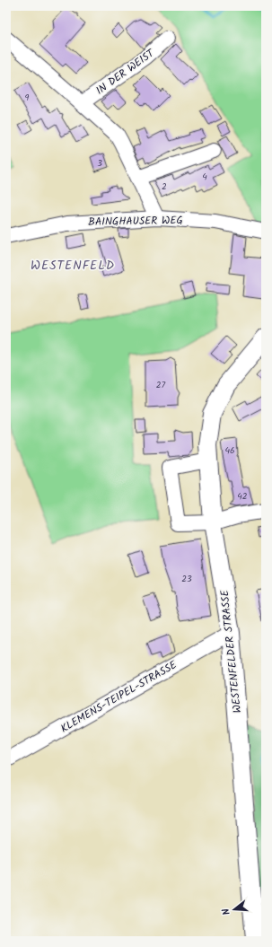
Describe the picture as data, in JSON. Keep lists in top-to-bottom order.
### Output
{
  "streets": {
    "main road": ["WESTENFELDER STRASSE"],
    "street": ["IN DER WEIST", "BAINGHAUSER WEG", "KLEMENS-TEIPEL-STRASSE"]
  },
  "crossings": [
    ["WESTENFELDER STRASSE", "KLEMENS-TEIPEL-STRASSE"]
  ],
  "districts": ["WESTENFELD"],
  "house_numbers": [
    "9",
    "3",
    "4",
    "2",
    "27",
    "46",
    "42",
    "23"
  ],
  "north": "left"
}
